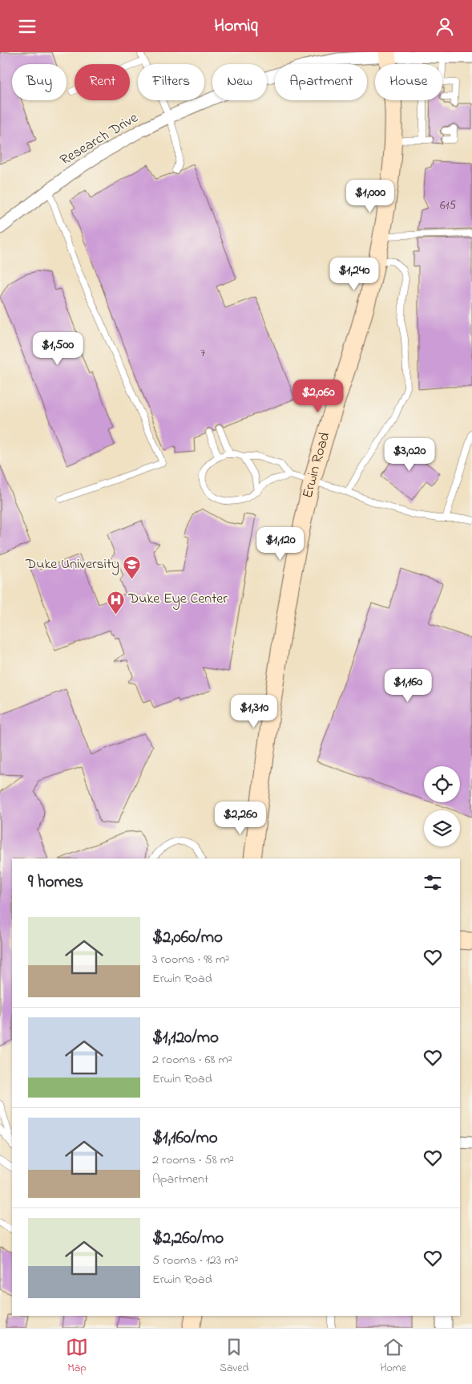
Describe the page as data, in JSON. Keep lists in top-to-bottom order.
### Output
{
  "streets": {
    "main road": ["Erwin Road"],
    "street": ["Research Drive"]
  },
  "crossings": [
    ["Research Drive", "Erwin Road"]
  ],
  "places": {
    "school or university": ["Duke University"],
    "hospital": ["Duke Eye Center"]
  },
  "house_numbers": ["615", "7"],
  "page": {
    "header": "Homiq",
    "chip": [
      "Buy",
      "Rent",
      "Filters",
      "New",
      "Apartment",
      "House"
    ],
    "price": [
      "$1,000",
      "$1,240",
      "$1,500",
      "$2,060",
      "$3,020",
      "$1,120",
      "$1,160",
      "$1,310",
      "$2,260"
    ],
    "heading": "9 homes",
    "list": [
      {
        "name": "$2,060/mo",
        "note": "3 rooms · 98 m² · Erwin Road"
      },
      {
        "name": "$1,120/mo",
        "note": "2 rooms · 68 m² · Erwin Road"
      },
      {
        "name": "$1,160/mo",
        "note": "2 rooms · 58 m² · Apartment"
      },
      {
        "name": "$2,260/mo",
        "note": "5 rooms · 123 m² · Erwin Road"
      }
    ],
    "tabs": ["Map", "Saved", "Home"]
  }
}
